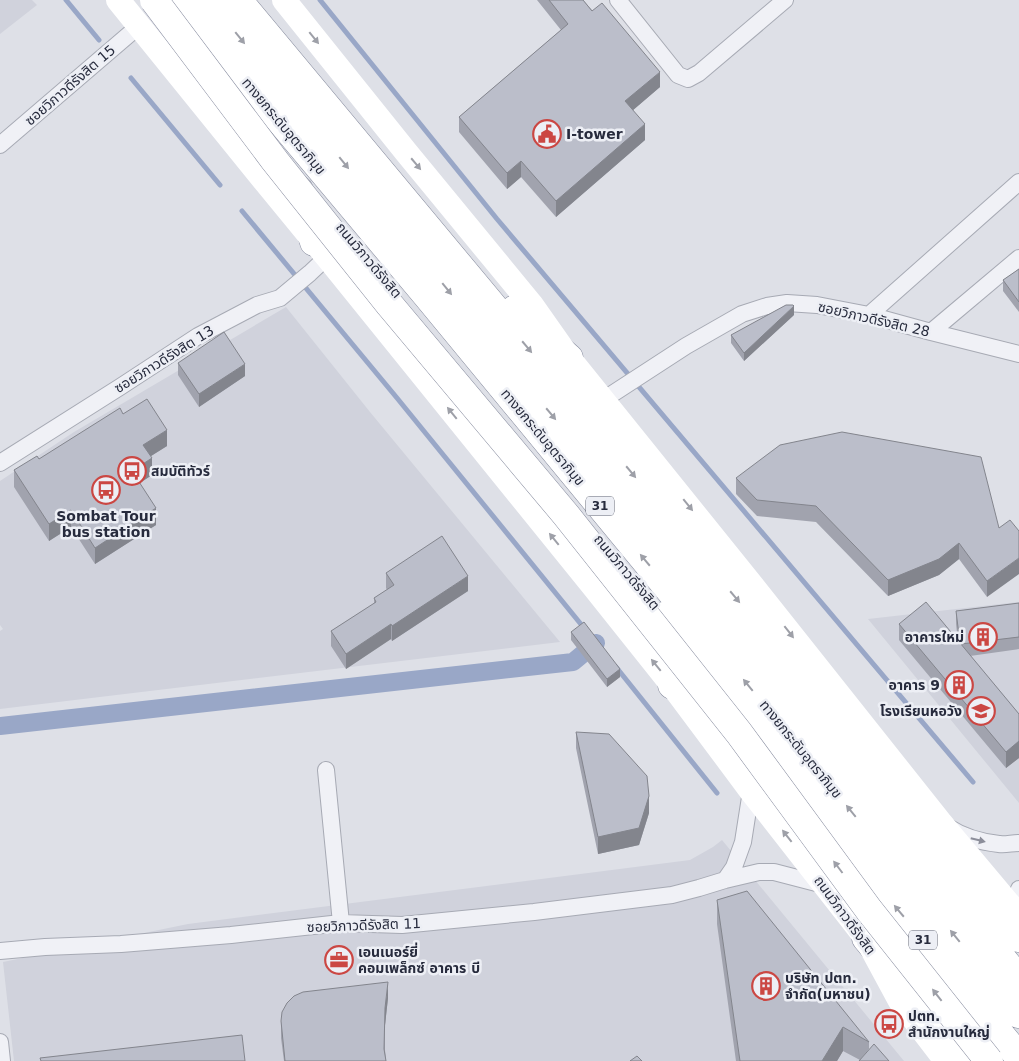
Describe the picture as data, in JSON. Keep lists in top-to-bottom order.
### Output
{
  "streets": {
    "highway": ["ทางยกระดับอุตราภิมุข", "ถนนวิภาวดีรังสิต", "31"],
    "street": [
      "ซอยวิภาวดีรังสิต 15",
      "ซอยวิภาวดีรังสิต 28",
      "ซอยวิภาวดีรังสิต 13",
      "ซอยวิภาวดีรังสิต 11"
    ]
  },
  "crossings": [
    ["ซอยวิภาวดีรังสิต 15", "ถนนวิภาวดีรังสิต"],
    ["ถนนวิภาวดีรังสิต", "ซอยวิภาวดีรังสิต 13"],
    ["ถนนวิภาวดีรังสิต", "ซอยวิภาวดีรังสิต 11"]
  ],
  "places": {
    "public building": ["I-tower"],
    "bus stop": ["สมบัติทัวร์", "Sombat Tour bus station", "ปตท. สำนักงานใหญ่"],
    "building": ["อาคารใหม่", "อาคาร 9", "บริษัท ปตท. จำกัด(มหาชน)"],
    "school or university": ["โรงเรียนหอวัง"],
    "office": ["เอนเนอร์ยี่ คอมเพล็กซ์ อาคาร บี"]
  }
}
